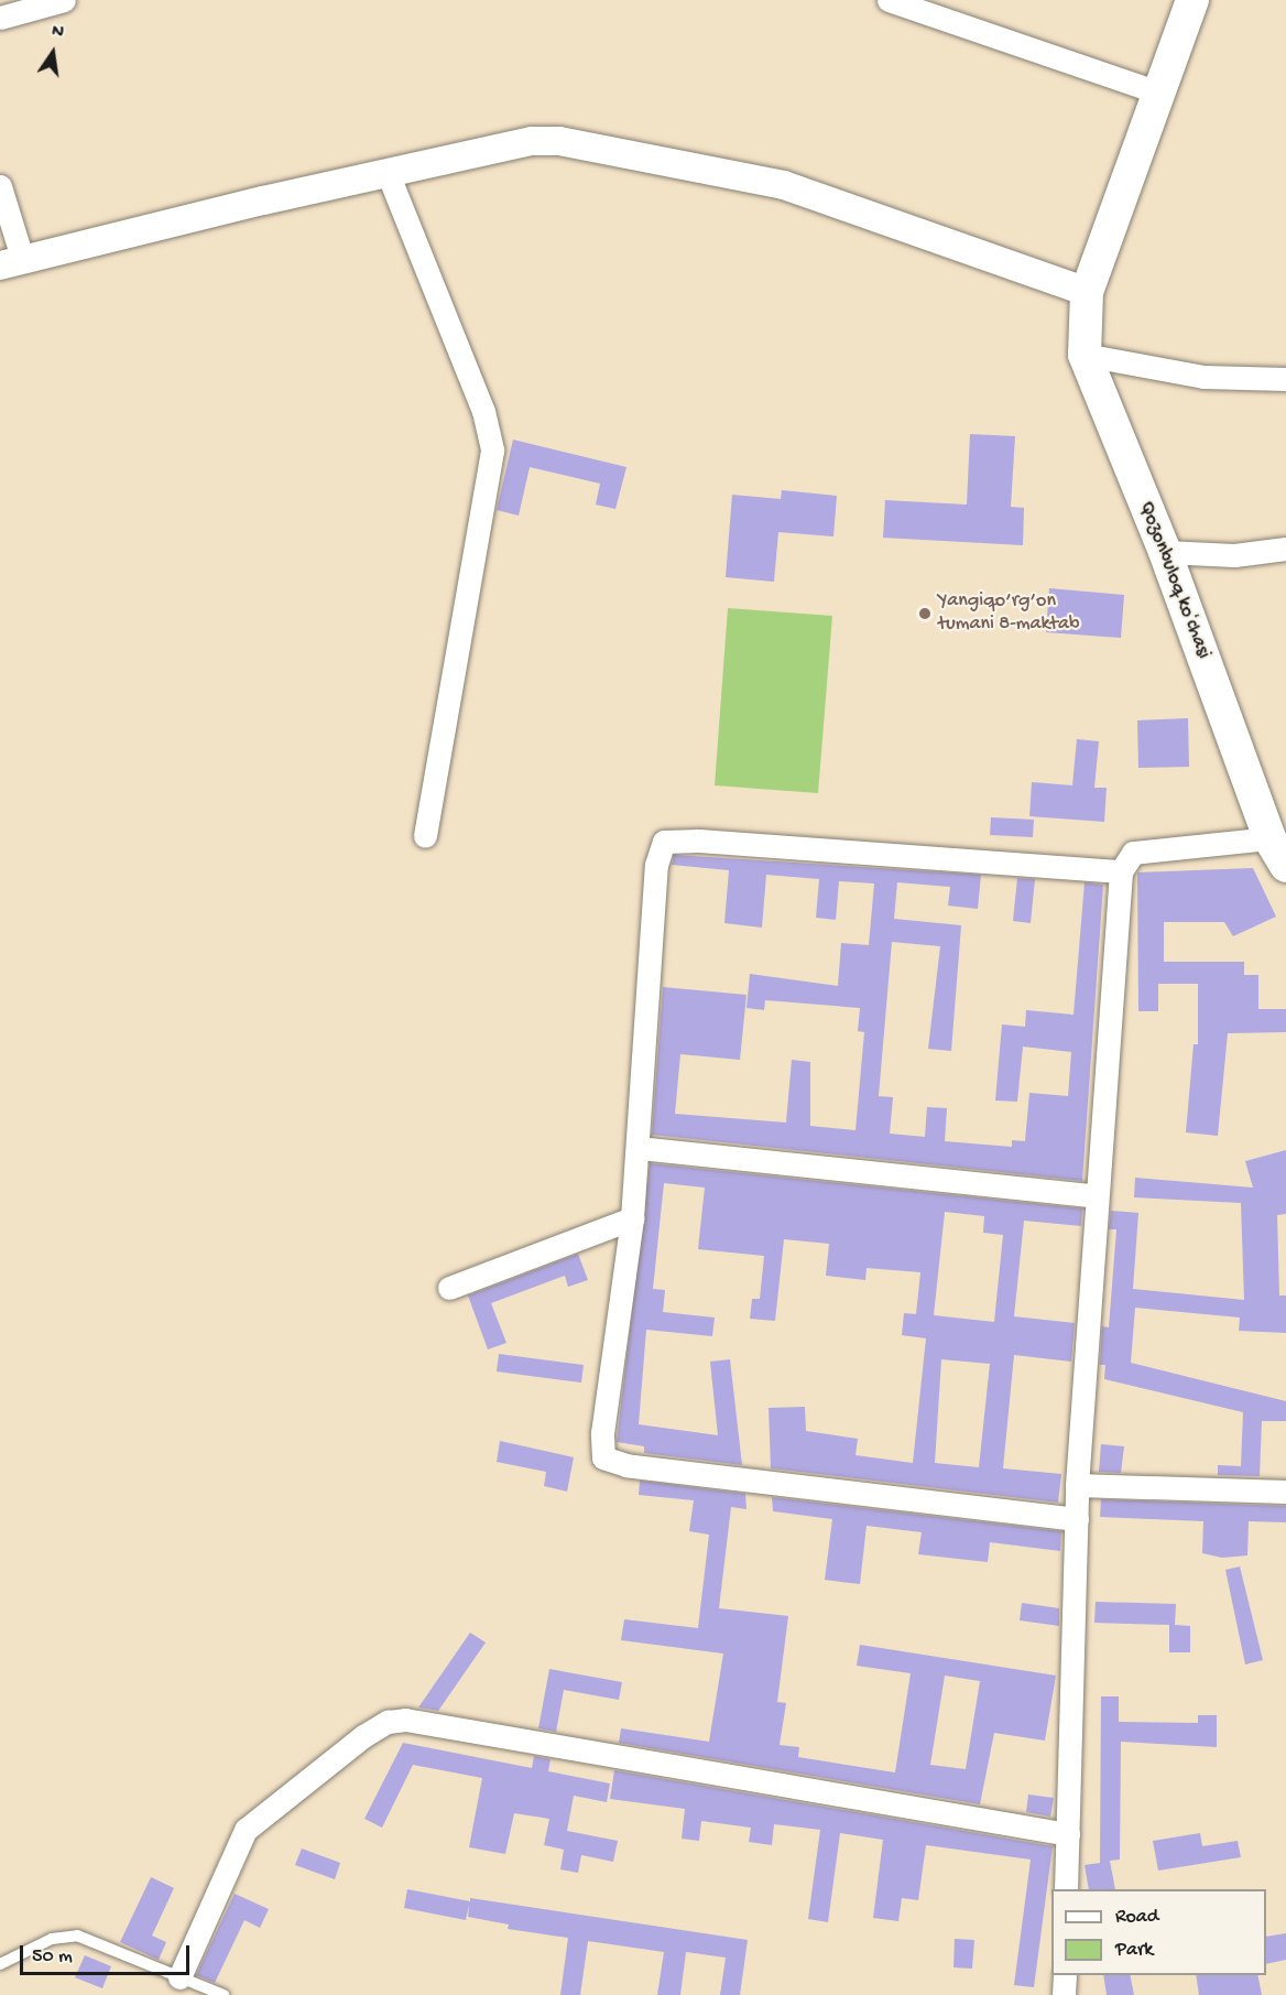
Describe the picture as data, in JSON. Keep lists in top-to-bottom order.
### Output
{
  "streets": {
    "main road": ["Qozonbuloq koʻchasi"]
  },
  "places": ["Yangiqo’rg’on tumani 8-maktab"],
  "legend": ["Road", "Park"],
  "scale_bar": "50 m",
  "north": "top"
}
